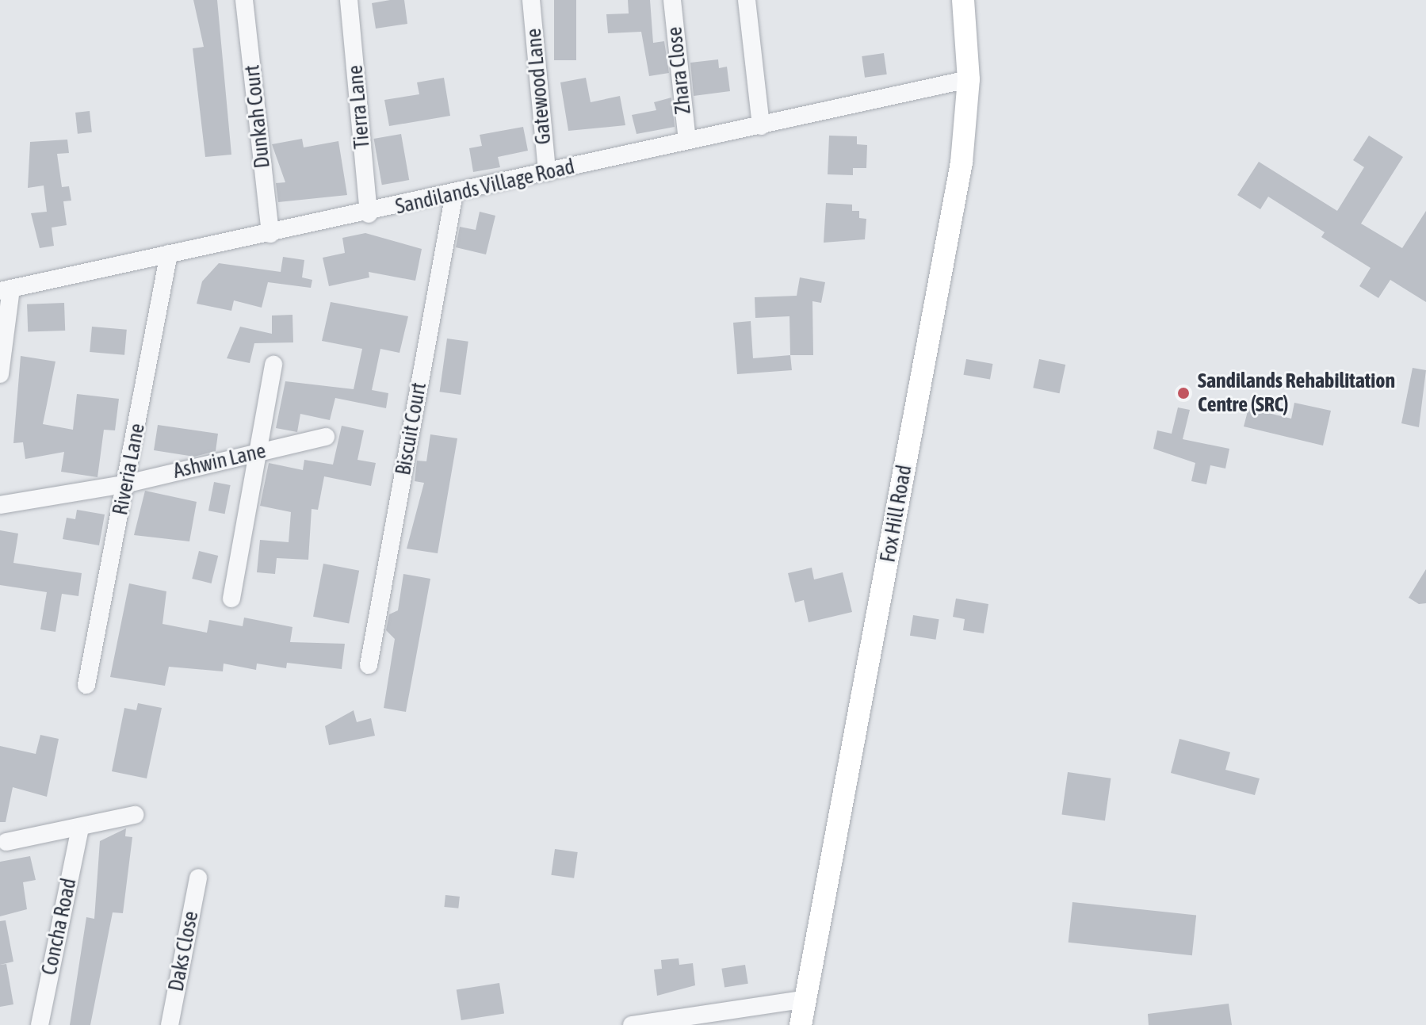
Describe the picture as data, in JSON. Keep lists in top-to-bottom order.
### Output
{
  "streets": {
    "main road": ["Fox Hill Road"],
    "street": [
      "Zhara Close",
      "Gatewood Lane",
      "Tierra Lane",
      "Dunkah Court",
      "Sandilands Village Road",
      "Biscuit Court",
      "Ashwin Lane",
      "Riveria Lane",
      "Concha Road",
      "Daks Close"
    ]
  },
  "crossings": [
    ["Zhara Close", "Sandilands Village Road"],
    ["Gatewood Lane", "Sandilands Village Road"],
    ["Tierra Lane", "Sandilands Village Road"],
    ["Dunkah Court", "Sandilands Village Road"],
    ["Sandilands Village Road", "Biscuit Court"],
    ["Sandilands Village Road", "Riveria Lane"],
    ["Sandilands Village Road", "Fox Hill Road"],
    ["Ashwin Lane", "Riveria Lane"]
  ],
  "places": ["Sandilands Rehabilitation Centre (SRC)"]
}
